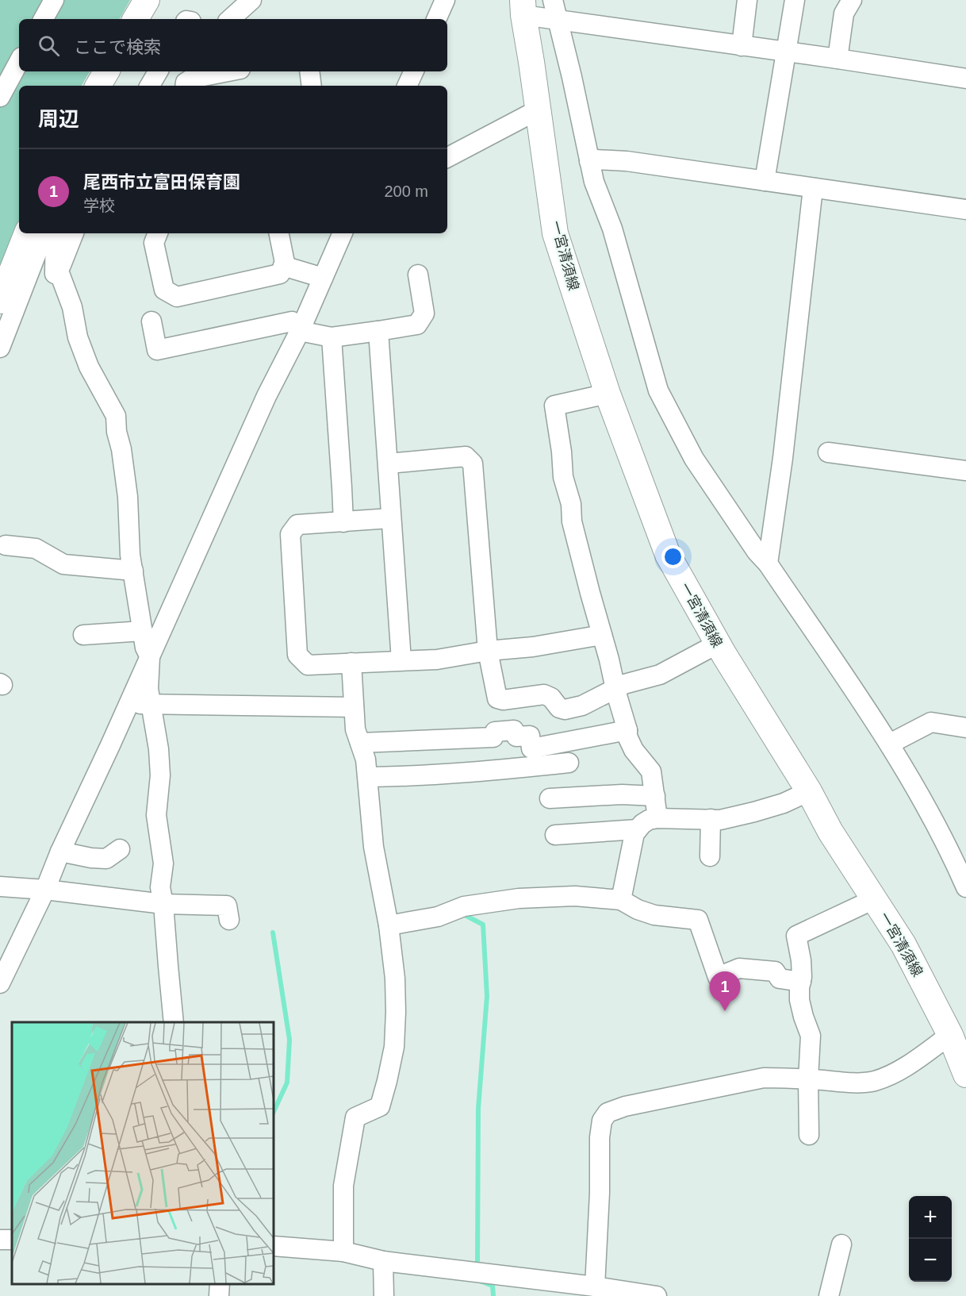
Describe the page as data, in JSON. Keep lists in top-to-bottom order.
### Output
{
  "streets": {
    "main road": ["一宮清須線"]
  },
  "page": {
    "search": "ここで検索",
    "heading": "周辺",
    "list": [
      {
        "mark": "1",
        "name": "尾西市立富田保育園",
        "note": "学校",
        "value": "200 m"
      }
    ],
    "pins": "1",
    "map_buttons": ["+", "−"]
  }
}
